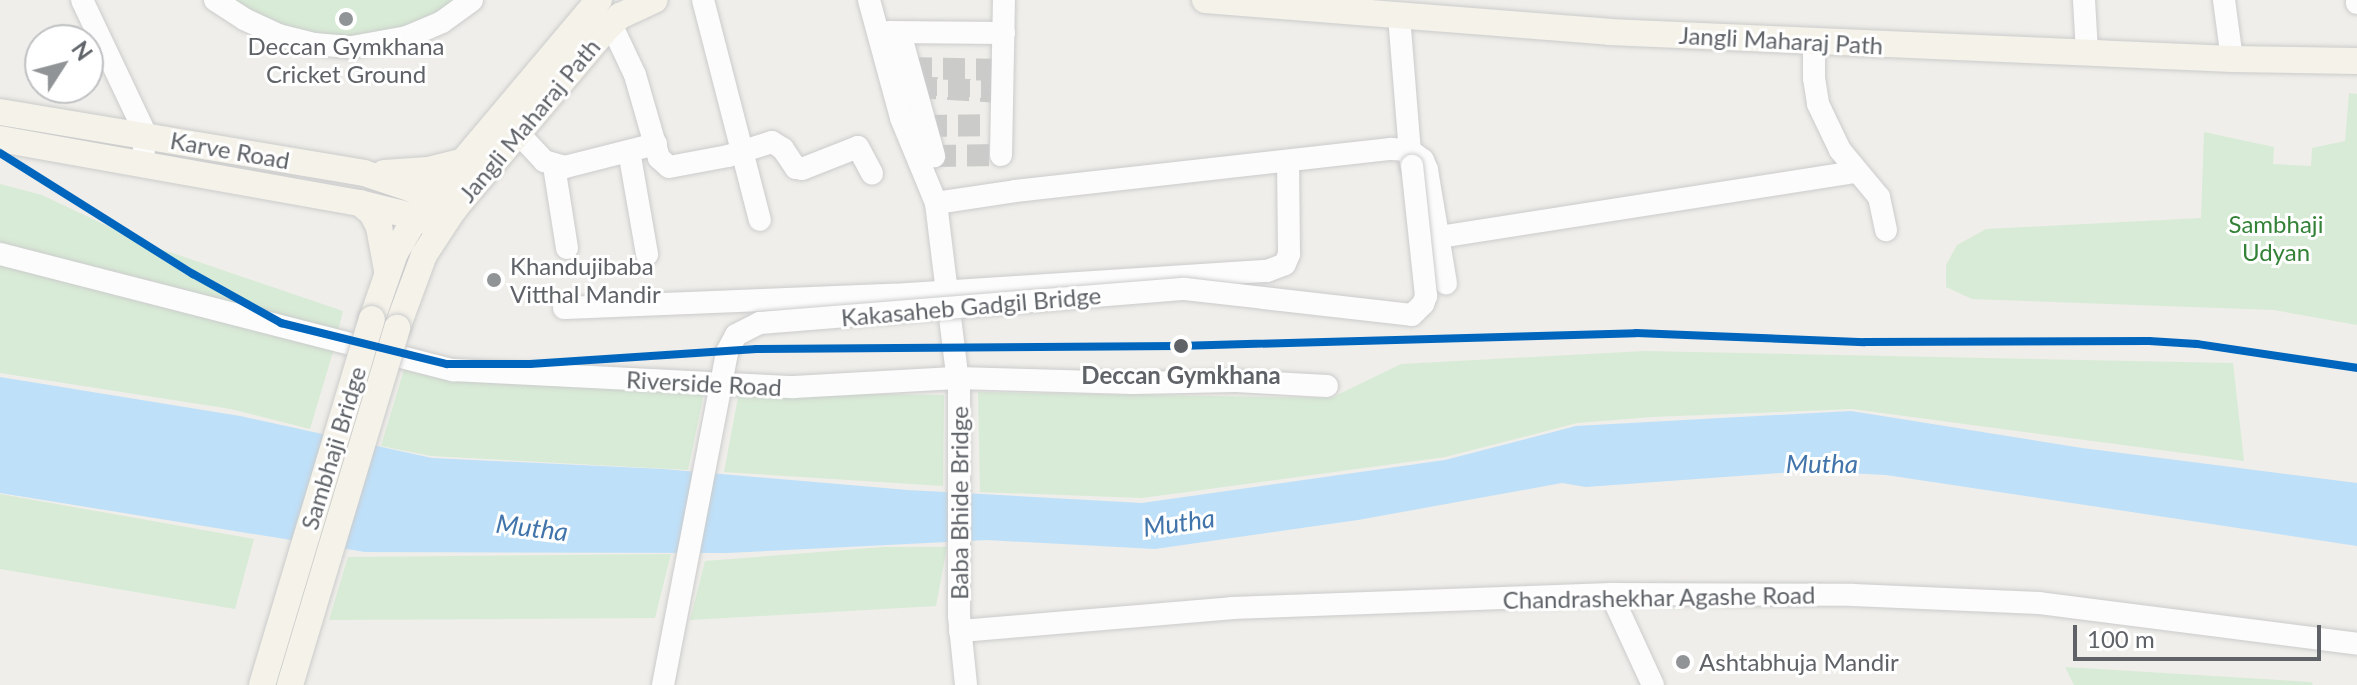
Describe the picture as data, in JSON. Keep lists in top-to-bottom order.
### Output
{
  "streets": {
    "main road": ["Jangli Maharaj Path", "Karve Road", "Sambhaji Bridge"],
    "street": [
      "Kakasaheb Gadgil Bridge",
      "Riverside Road",
      "Baba Bhide Bridge",
      "Chandrashekhar Agashe Road"
    ]
  },
  "crossings": [
    ["Jangli Maharaj Path", "Karve Road"],
    ["Jangli Maharaj Path", "Sambhaji Bridge"],
    ["Karve Road", "Sambhaji Bridge"],
    ["Riverside Road", "Baba Bhide Bridge"],
    ["Baba Bhide Bridge", "Chandrashekhar Agashe Road"]
  ],
  "water": ["Mutha"],
  "parks": ["Sambhaji Udyan"],
  "places": [
    "Deccan Gymkhana Cricket Ground",
    "Khandujibaba Vitthal Mandir",
    "Deccan Gymkhana",
    "Ashtabhuja Mandir"
  ],
  "scale_bar": "100 m",
  "north": "top right"
}
